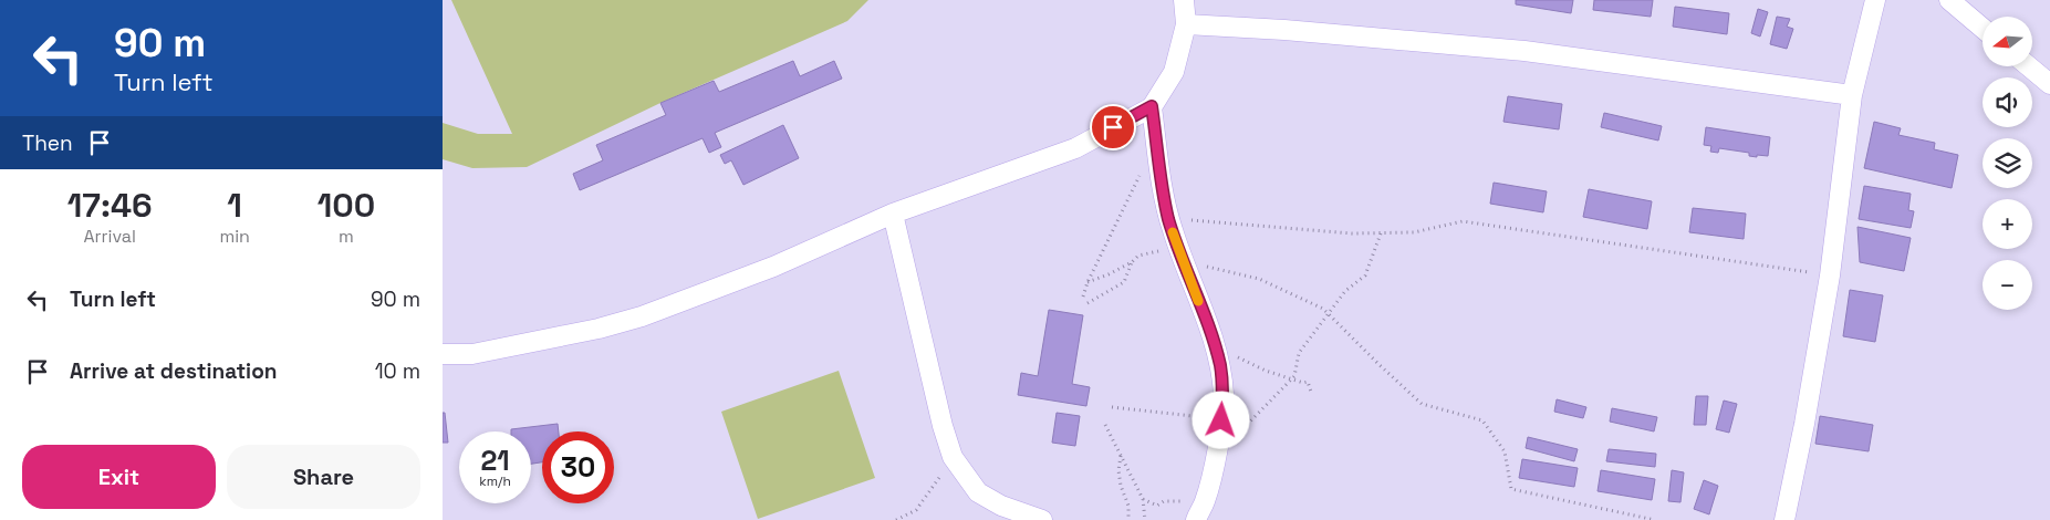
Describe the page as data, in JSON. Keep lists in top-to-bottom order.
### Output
{
  "north": "left",
  "page": {
    "turn": ["90 m", "Turn left"],
    "map_buttons": ["+", "−"],
    "then": "Then",
    "eta": [
      "17:46",
      "Arrival",
      "1",
      "min",
      "100",
      "m"
    ],
    "list": [
      {
        "name": "Turn left",
        "value": "90 m"
      },
      {
        "name": "Arrive at destination",
        "value": "10 m"
      }
    ],
    "speed": "21 km/h",
    "limit": "30",
    "buttons": ["Exit", "Share"]
  }
}
